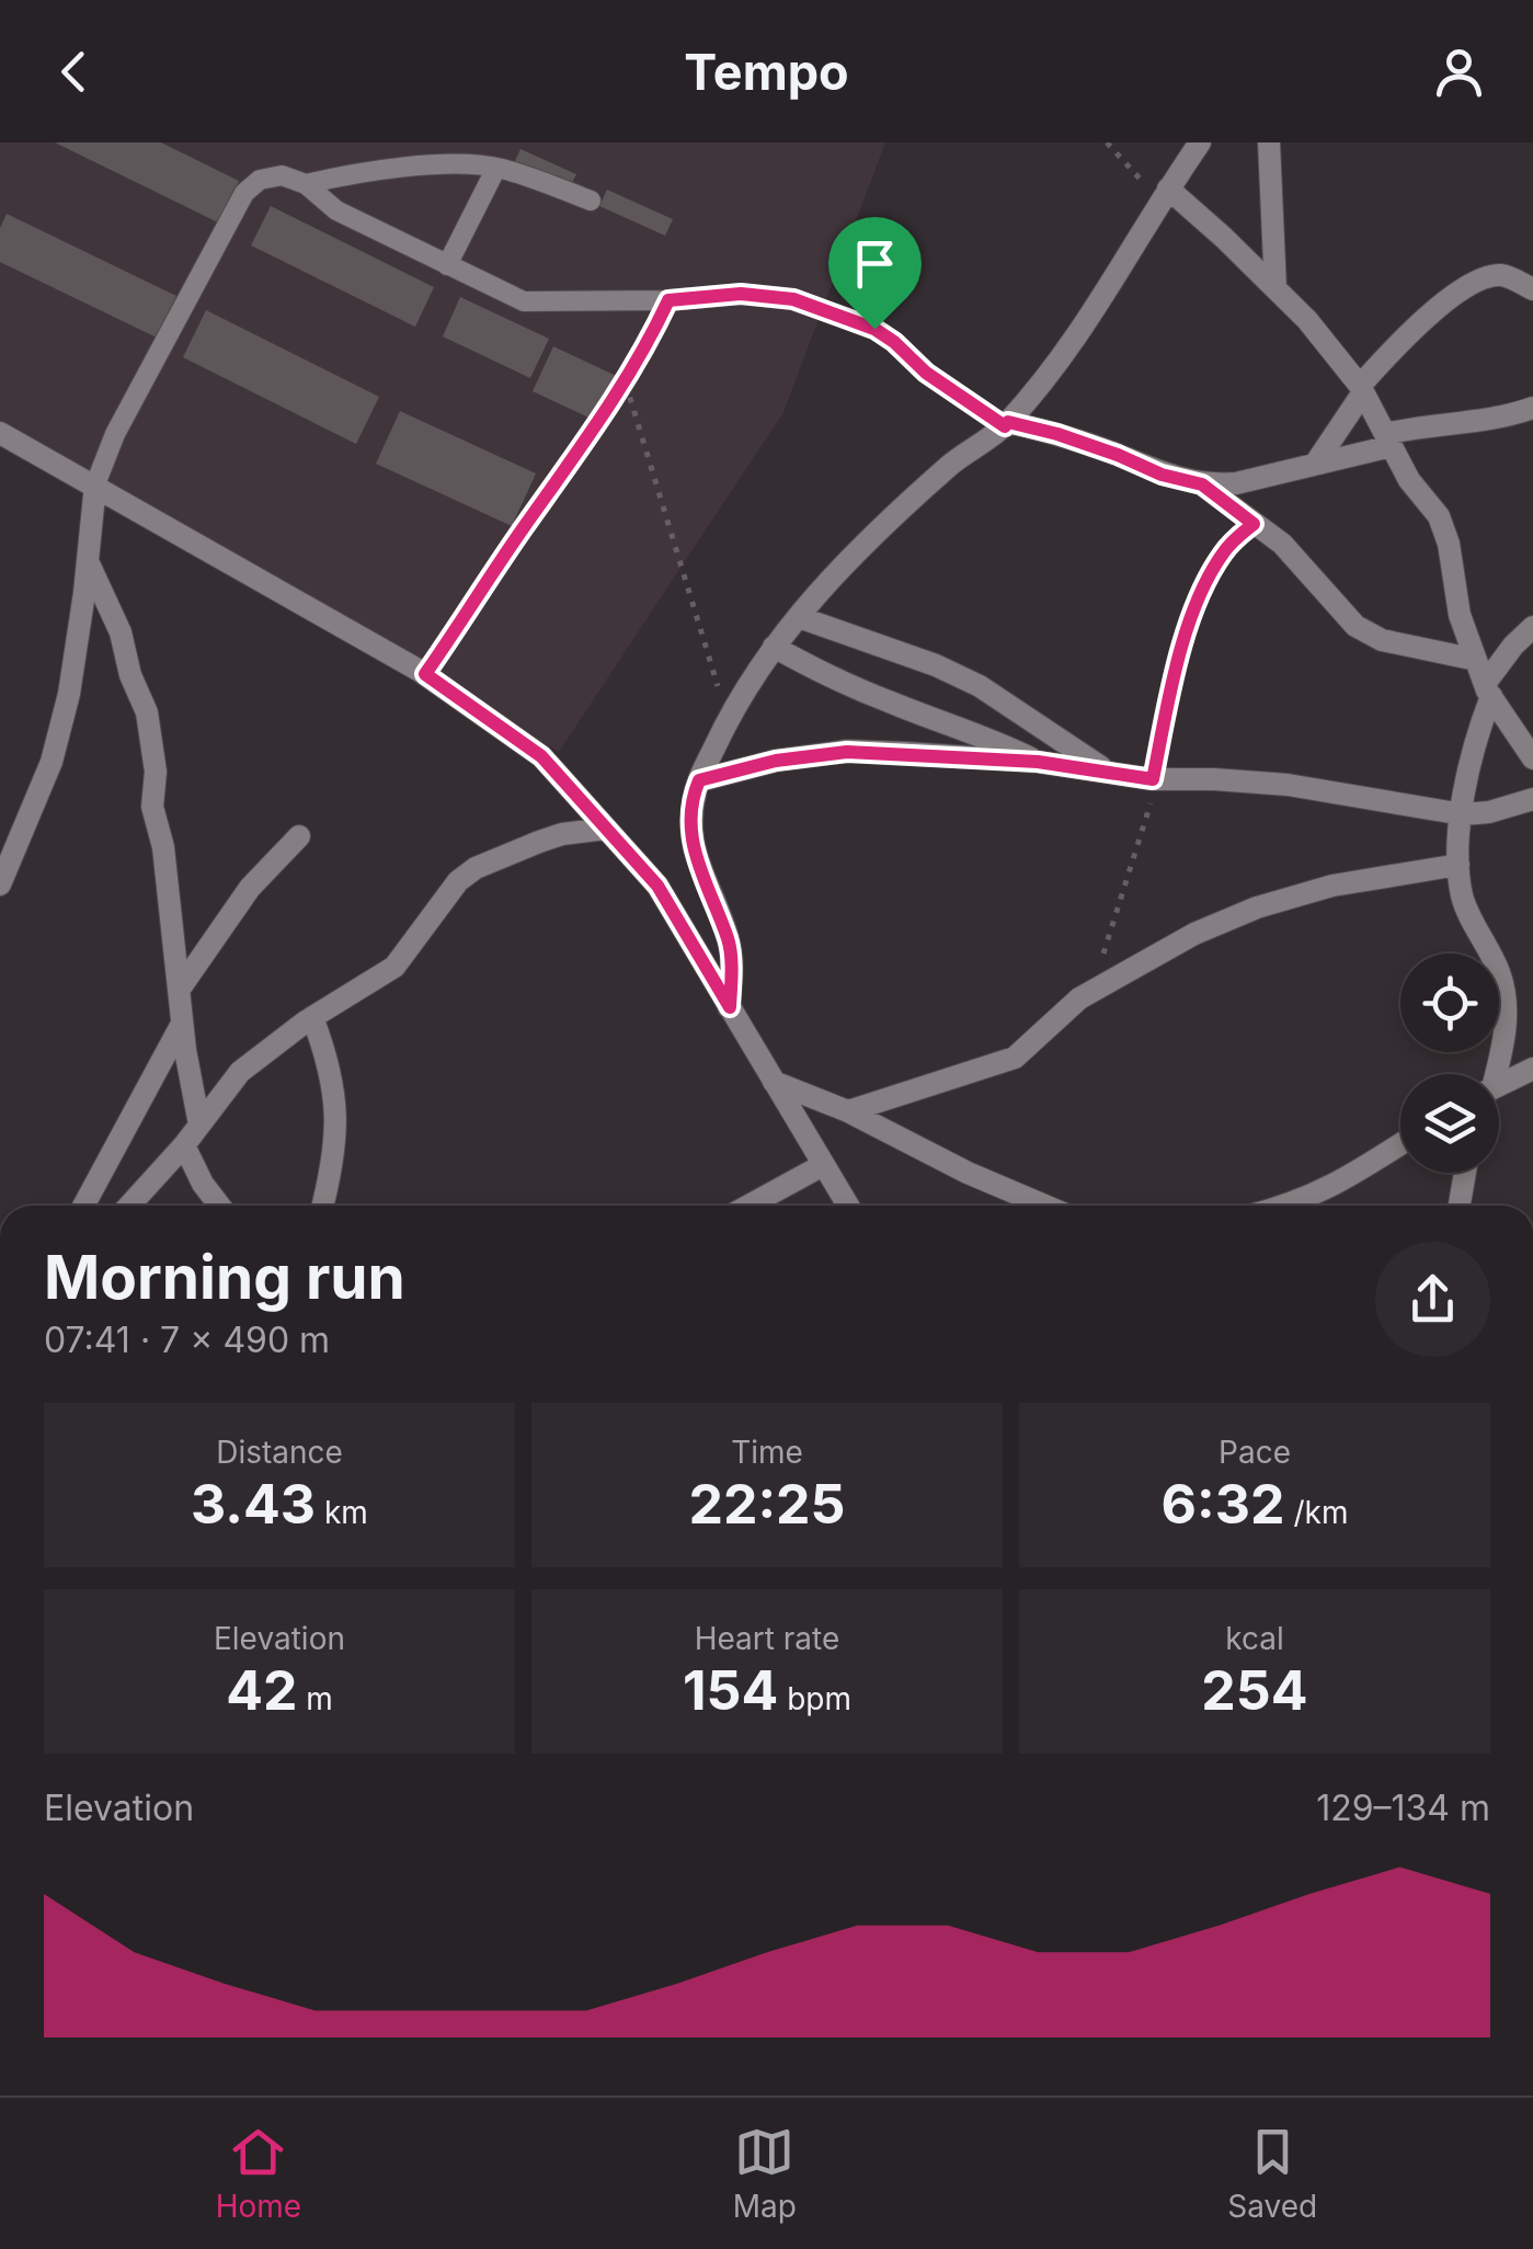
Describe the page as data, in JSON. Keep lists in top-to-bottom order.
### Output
{
  "page": {
    "header": "Tempo",
    "heading": ["Morning run", "07:41 · 7 × 490 m"],
    "stats": [
      ["Distance", "3.43 km"],
      ["Time", "22:25"],
      ["Pace", "6:32 /km"],
      ["Elevation", "42 m"],
      ["Heart rate", "154 bpm"],
      ["kcal", "254"]
    ],
    "chart": ["Elevation", "129–134 m"],
    "tabs": ["Home", "Map", "Saved"]
  }
}
